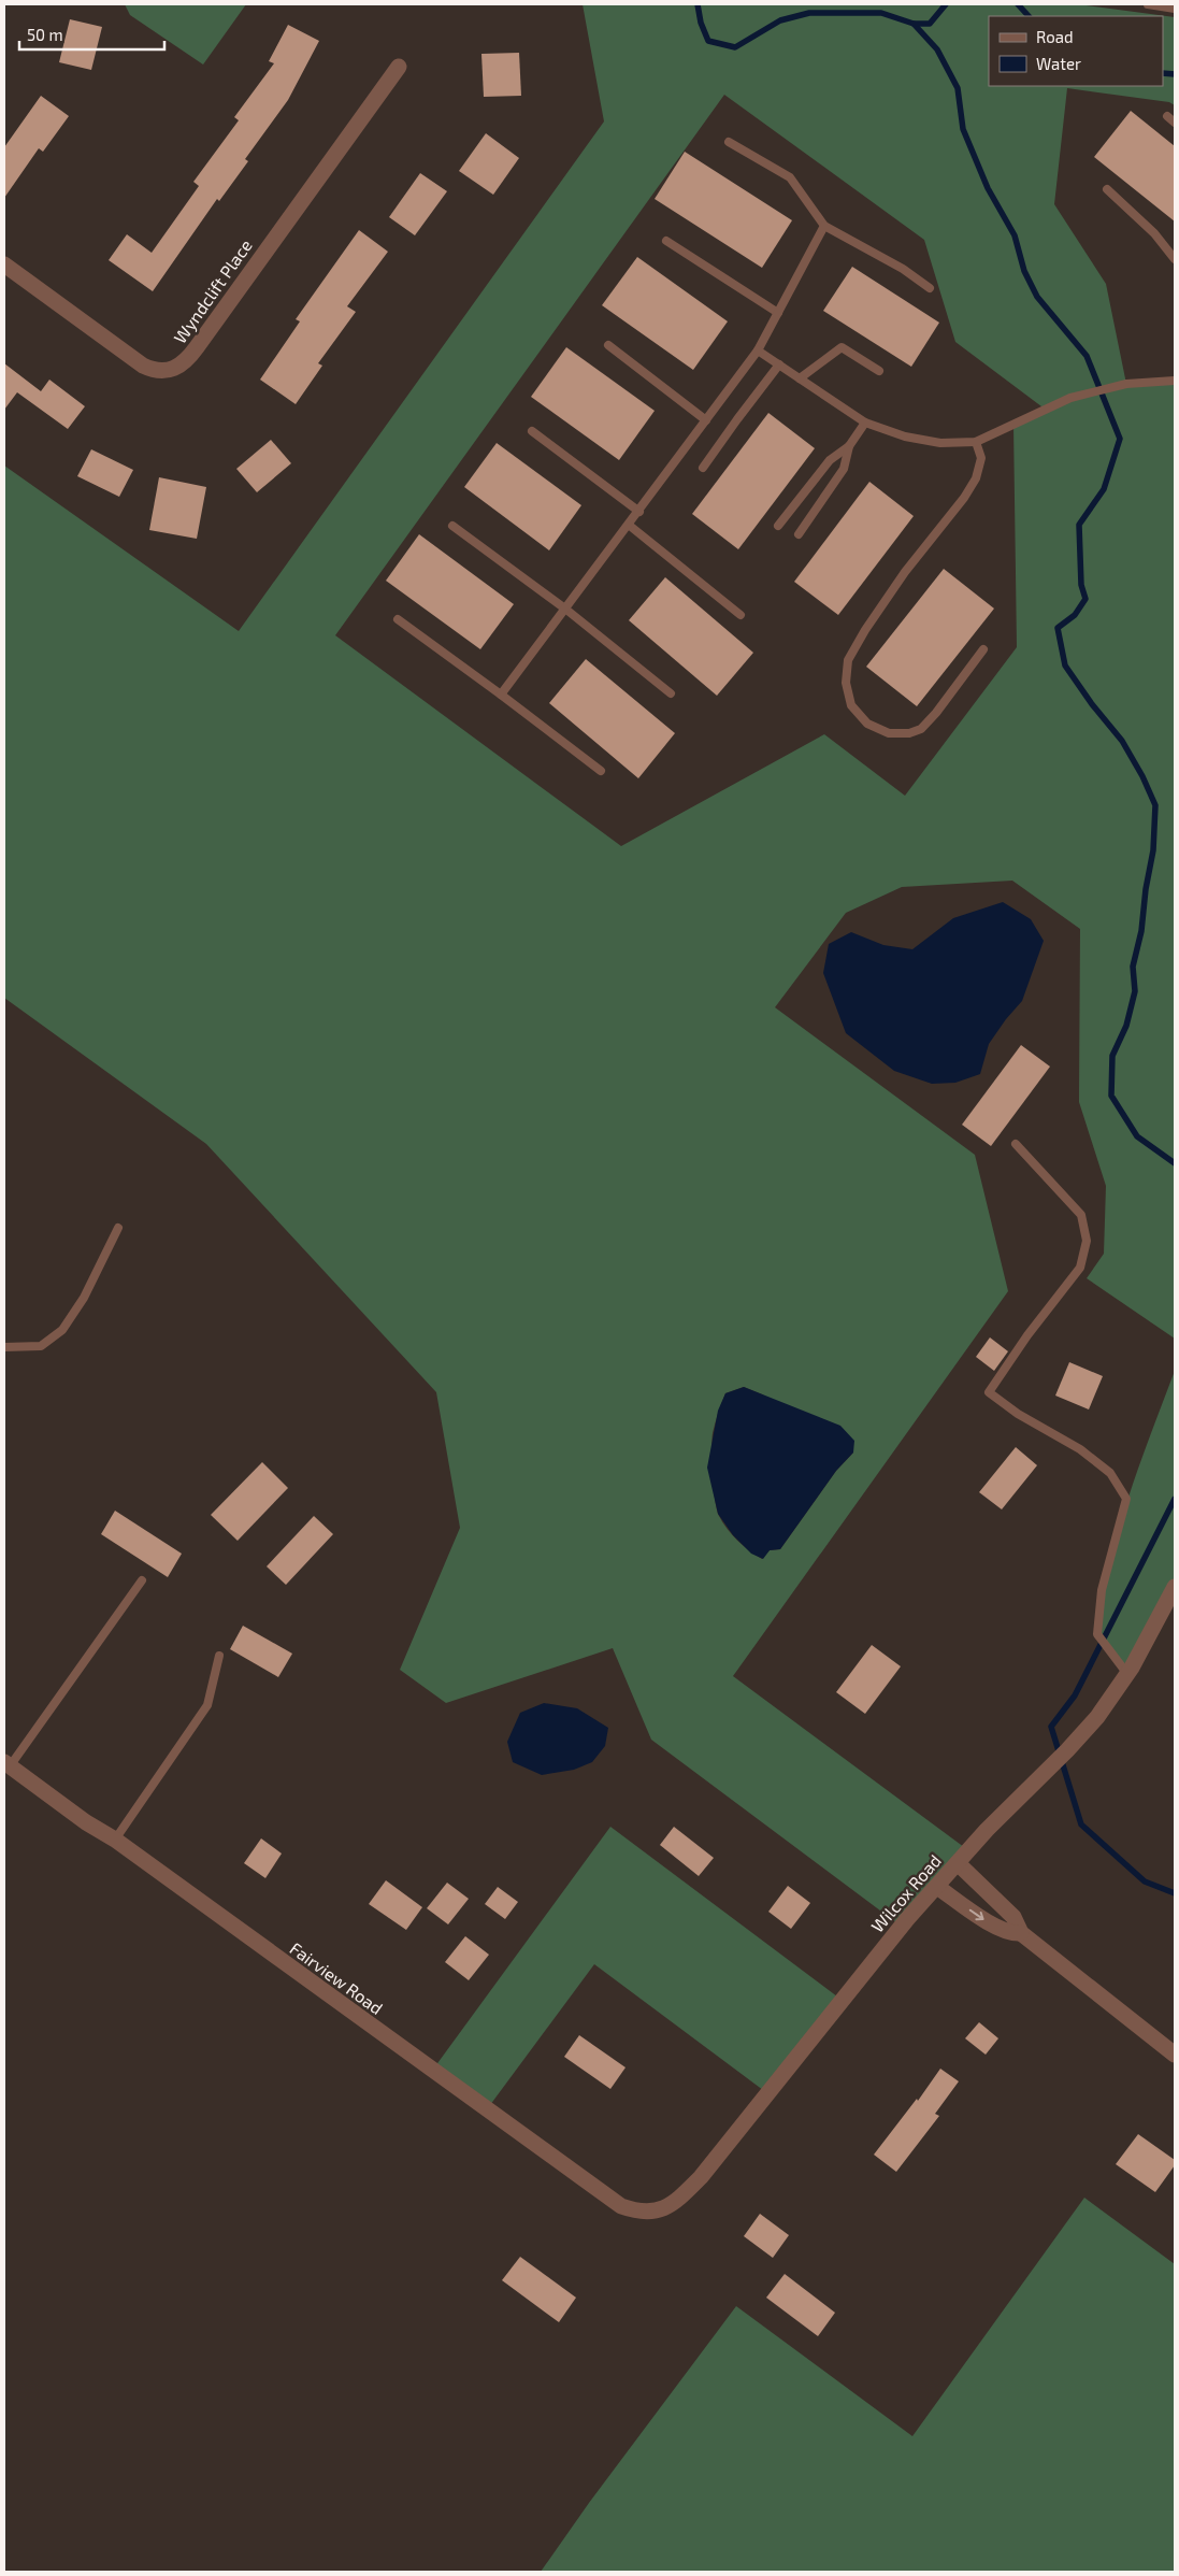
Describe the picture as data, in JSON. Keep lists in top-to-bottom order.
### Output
{
  "streets": {
    "street": ["Wyndclift Place", "Wilcox Road", "Fairview Road"]
  },
  "crossings": [
    ["Wilcox Road", "Fairview Road"]
  ],
  "legend": ["Road", "Water"],
  "scale_bar": "50 m"
}
